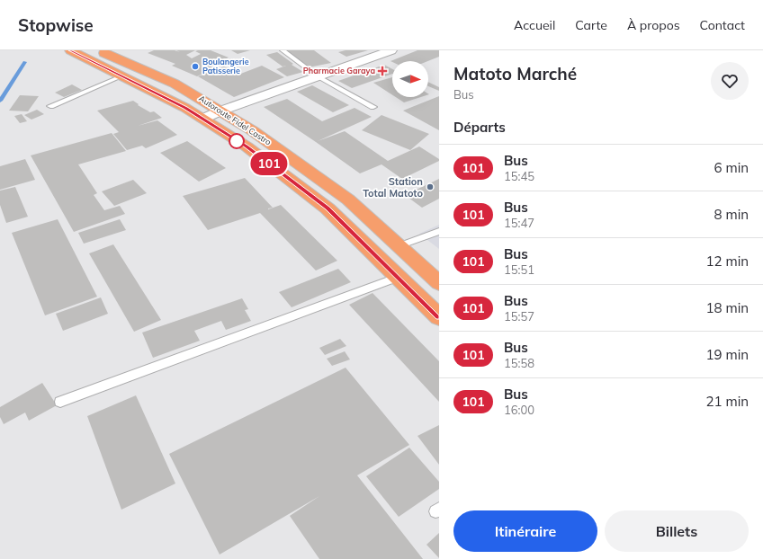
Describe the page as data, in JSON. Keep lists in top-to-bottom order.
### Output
{
  "streets": {
    "highway": ["Autoroute Fidel Castro"]
  },
  "places": {
    "other": ["Boulangerie Patisserie", "Station Total Matoto"],
    "health": ["Pharmacie Garaya"]
  },
  "lines": ["bus line 101"],
  "north": "right",
  "page": {
    "header": "Stopwise",
    "nav": [
      "Accueil",
      "Carte",
      "À propos",
      "Contact"
    ],
    "on_map": "101",
    "heading": [
      ["Matoto Marché", "Bus"],
      "Départs"
    ],
    "list": [
      {
        "mark": "101",
        "name": "Bus",
        "note": "15:45",
        "value": "6 min"
      },
      {
        "mark": "101",
        "name": "Bus",
        "note": "15:47",
        "value": "8 min"
      },
      {
        "mark": "101",
        "name": "Bus",
        "note": "15:51",
        "value": "12 min"
      },
      {
        "mark": "101",
        "name": "Bus",
        "note": "15:57",
        "value": "18 min"
      },
      {
        "mark": "101",
        "name": "Bus",
        "note": "15:58",
        "value": "19 min"
      },
      {
        "mark": "101",
        "name": "Bus",
        "note": "16:00",
        "value": "21 min"
      }
    ],
    "buttons": ["Itinéraire", "Billets"]
  }
}
